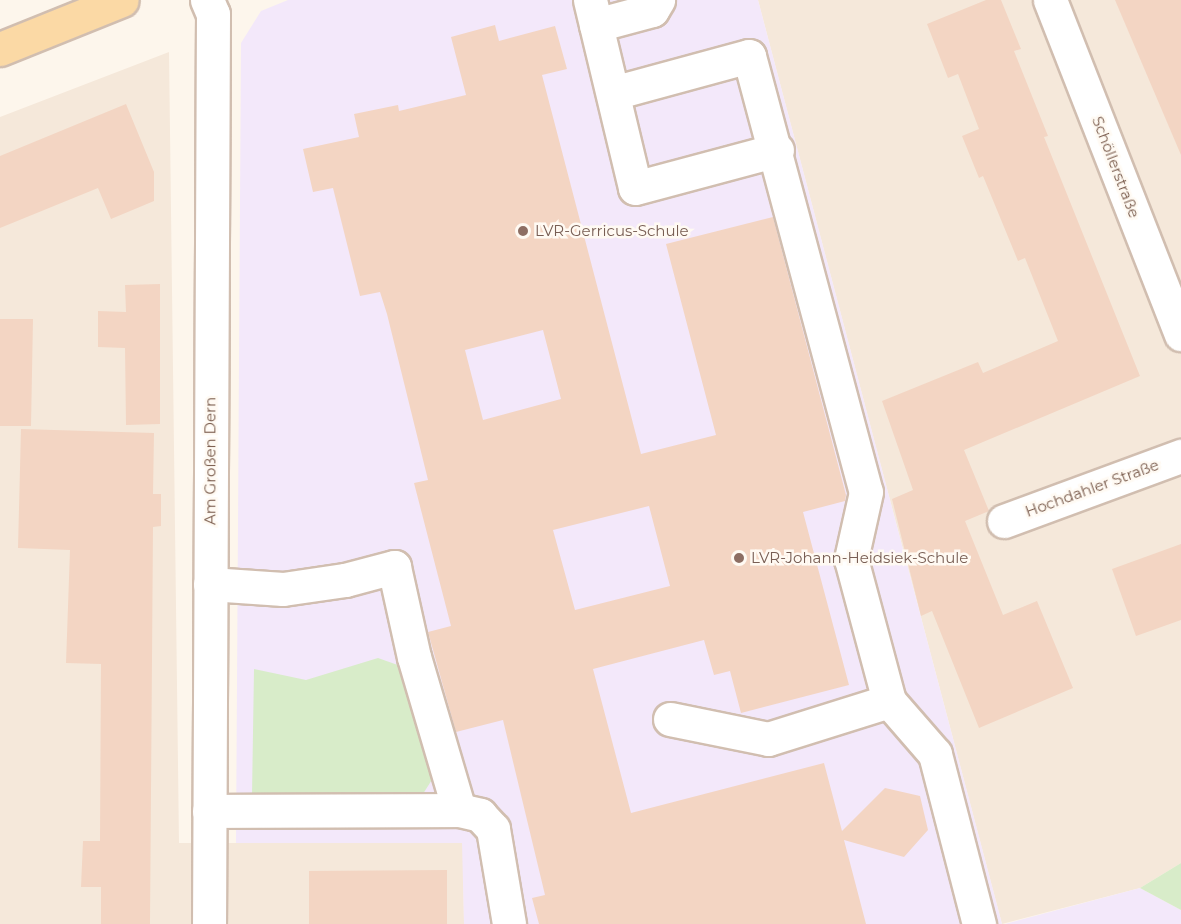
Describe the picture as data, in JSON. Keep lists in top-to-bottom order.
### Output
{
  "streets": {
    "street": ["Schöllerstraße", "Am Großen Dern", "Hochdahler Straße"]
  },
  "places": ["LVR-Gerricus-Schule", "LVR-Johann-Heidsiek-Schule"]
}
